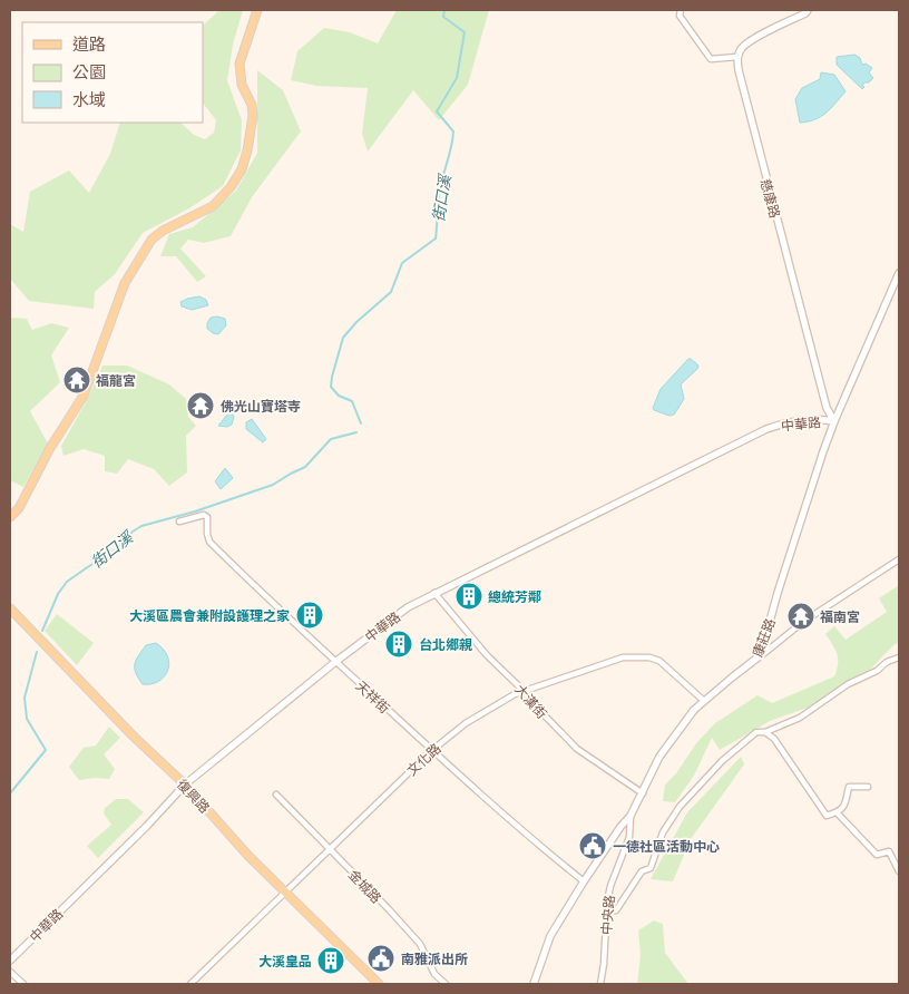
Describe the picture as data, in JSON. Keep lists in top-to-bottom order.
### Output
{
  "streets": {
    "main road": ["復興路"],
    "street": [
      "慈康路",
      "中華路",
      "康莊路",
      "天祥街",
      "大漢街",
      "文化路",
      "金城路",
      "中央路"
    ]
  },
  "crossings": [
    ["慈康路", "中華路"],
    ["慈康路", "康莊路"],
    ["中華路", "康莊路"],
    ["中華路", "天祥街"],
    ["中華路", "大漢街"],
    ["中華路", "復興路"],
    ["康莊路", "天祥街"],
    ["康莊路", "大漢街"],
    ["康莊路", "文化路"],
    ["康莊路", "中央路"],
    ["天祥街", "文化路"],
    ["大漢街", "文化路"],
    ["文化路", "復興路"],
    ["文化路", "金城路"]
  ],
  "water": ["街口溪"],
  "places": {
    "temple": ["福龍宮", "佛光山寶塔寺", "福南宮"],
    "building": [
      "總統芳鄰",
      "大溪區農會兼附設護理之家",
      "台北鄉親",
      "大溪皇品"
    ],
    "public building": ["一德社區活動中心", "南雅派出所"]
  },
  "legend": ["道路", "公園", "水域"]
}
